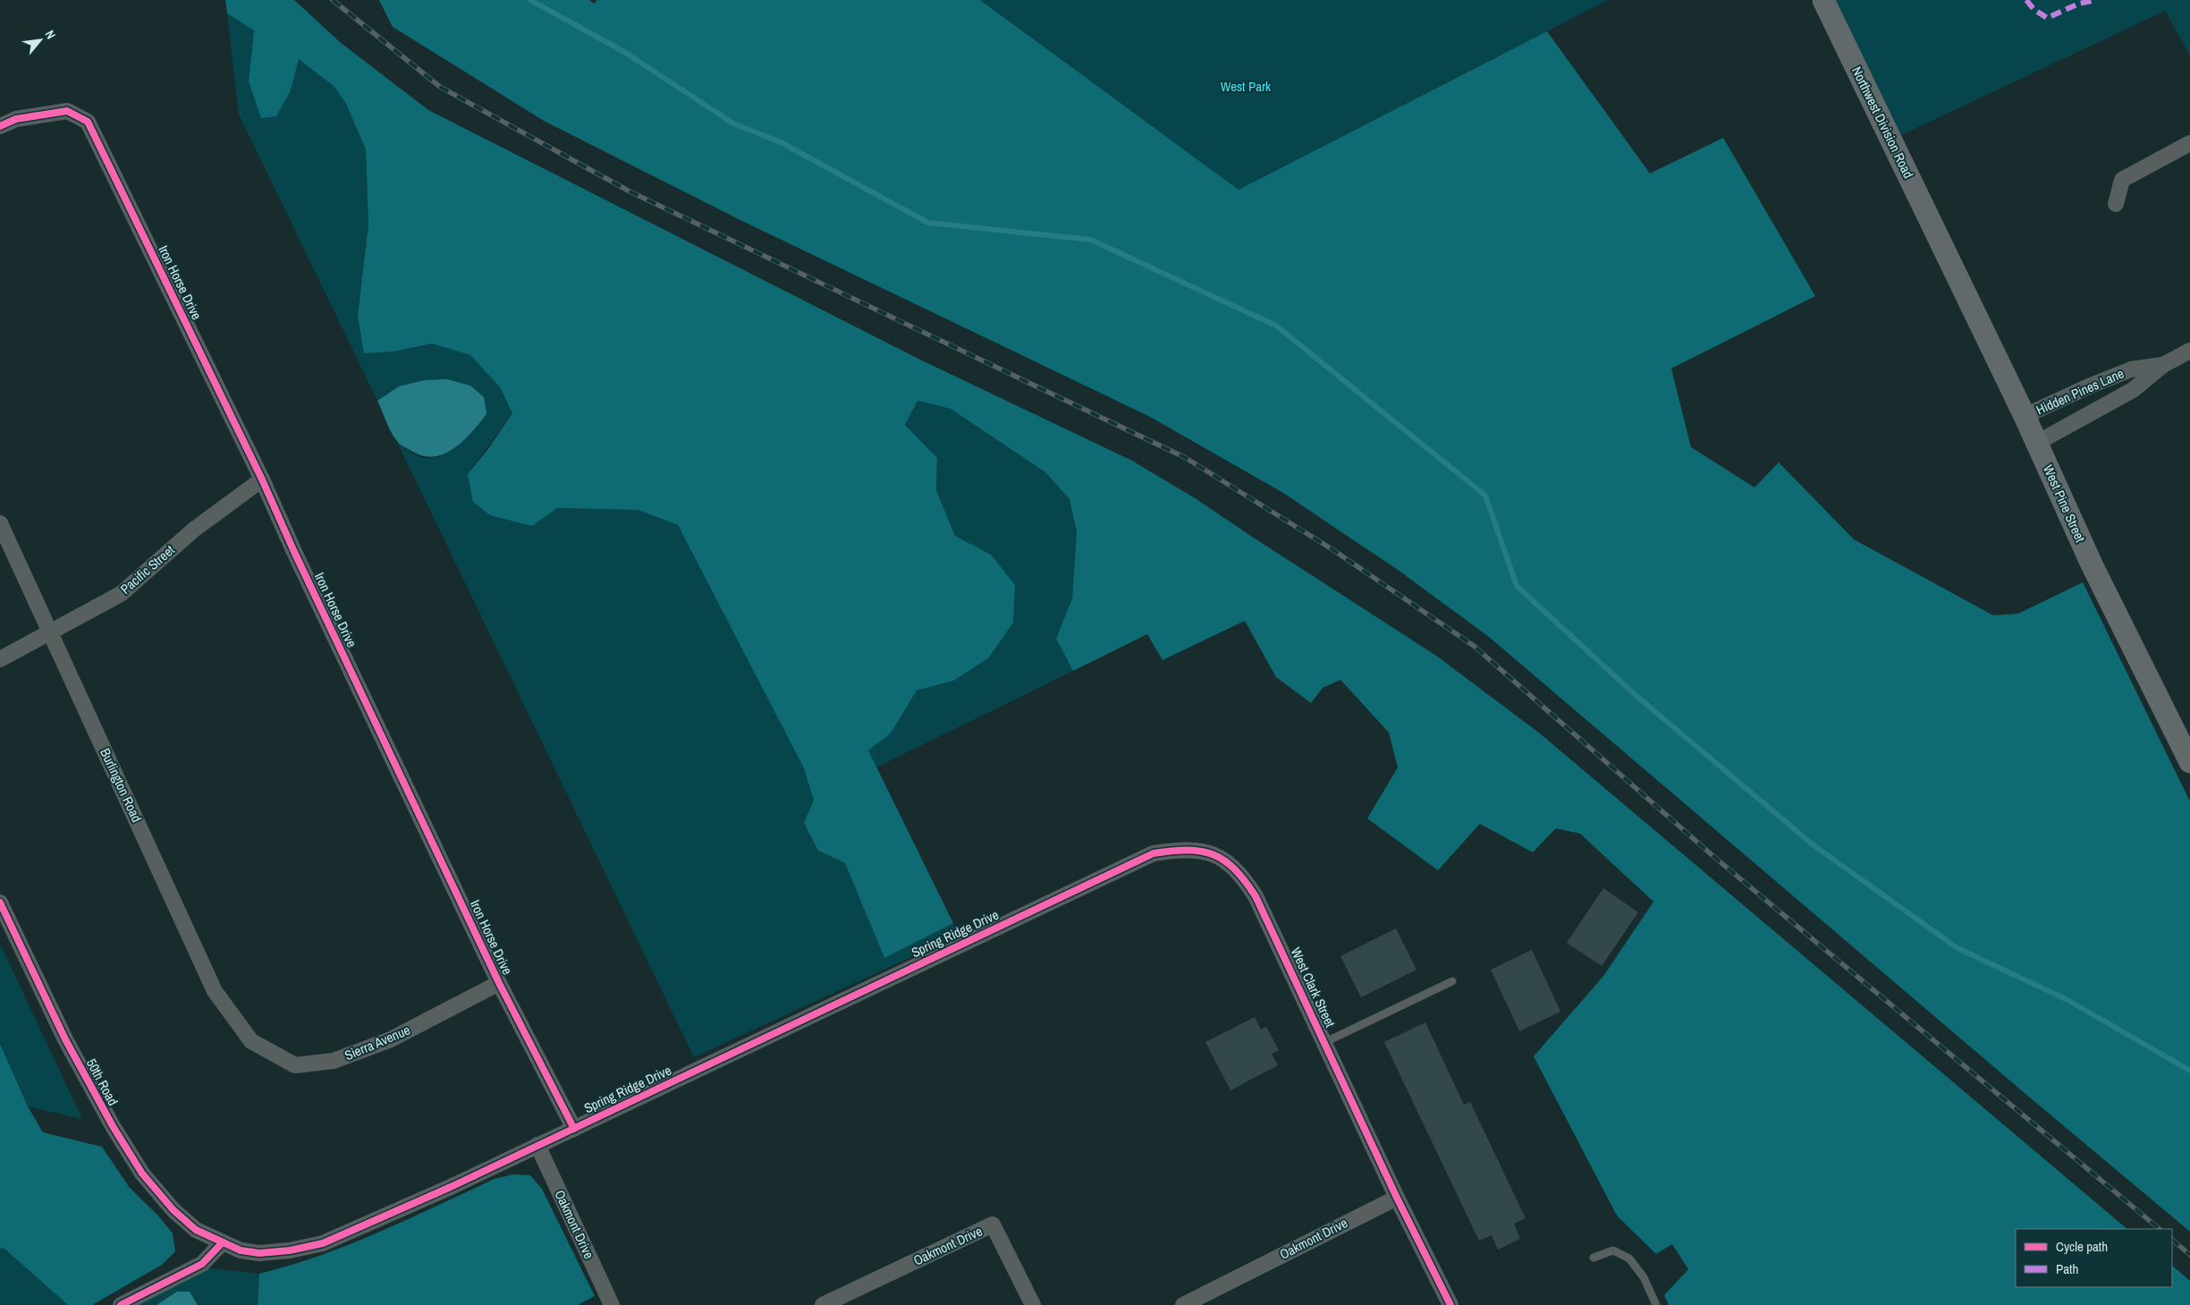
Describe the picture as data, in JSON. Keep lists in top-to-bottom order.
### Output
{
  "streets": {
    "street": [
      "Northwest Division Road",
      "Iron Horse Drive",
      "Hidden Pines Lane",
      "West Pine Street",
      "Pacific Street",
      "Burlington Road",
      "Spring Ridge Drive",
      "West Clark Street",
      "Sierra Avenue",
      "50th Road",
      "Oakmont Drive"
    ]
  },
  "crossings": [
    ["Northwest Division Road", "West Pine Street"],
    ["Iron Horse Drive", "Pacific Street"],
    ["Iron Horse Drive", "Spring Ridge Drive"],
    ["Iron Horse Drive", "Sierra Avenue"],
    ["Hidden Pines Lane", "West Pine Street"],
    ["Pacific Street", "Burlington Road"],
    ["Burlington Road", "Sierra Avenue"],
    ["Spring Ridge Drive", "West Clark Street"],
    ["Spring Ridge Drive", "50th Road"],
    ["Spring Ridge Drive", "Oakmont Drive"],
    ["West Clark Street", "Oakmont Drive"]
  ],
  "parks": ["West Park"],
  "legend": ["Cycle path", "Path"],
  "north": "top right"
}
